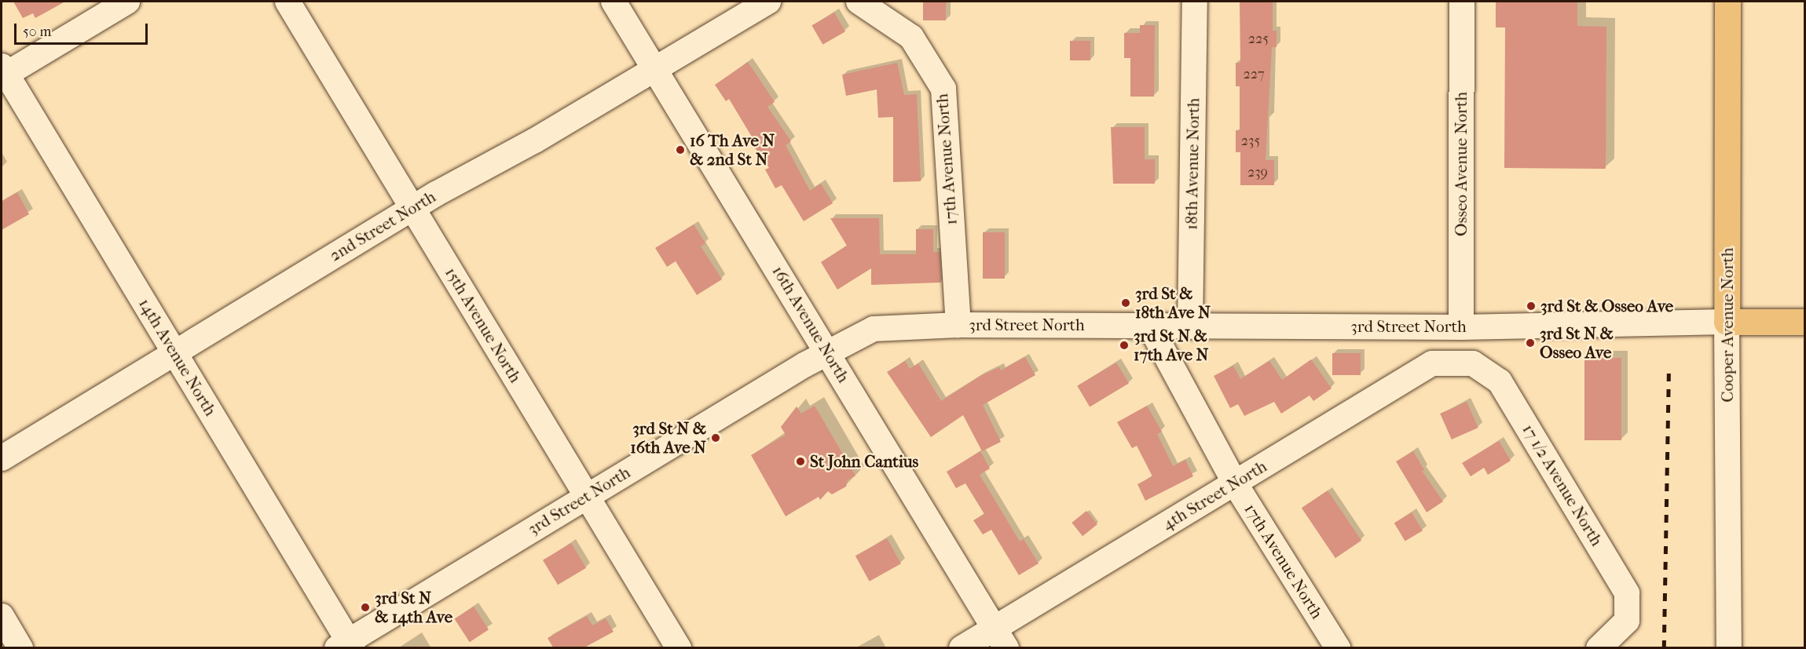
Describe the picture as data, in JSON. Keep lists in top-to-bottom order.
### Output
{
  "streets": {
    "main road": ["3rd Street North", "Cooper Avenue North"],
    "street": [
      "17th Avenue North",
      "18th Avenue North",
      "Osseo Avenue North",
      "2nd Street North",
      "16th Avenue North",
      "15th Avenue North",
      "14th Avenue North",
      "17 1/2 Avenue North",
      "4th Street North"
    ]
  },
  "crossings": [
    ["17th Avenue North", "3rd Street North"],
    ["17th Avenue North", "4th Street North"],
    ["18th Avenue North", "3rd Street North"],
    ["Osseo Avenue North", "3rd Street North"],
    ["2nd Street North", "16th Avenue North"],
    ["2nd Street North", "15th Avenue North"],
    ["2nd Street North", "14th Avenue North"],
    ["16th Avenue North", "3rd Street North"],
    ["16th Avenue North", "4th Street North"],
    ["15th Avenue North", "3rd Street North"],
    ["3rd Street North", "Cooper Avenue North"],
    ["3rd Street North", "14th Avenue North"],
    ["17 1/2 Avenue North", "4th Street North"]
  ],
  "places": [
    "16 Th Ave N & 2nd St N",
    "3rd St & 18th Ave N",
    "3rd St & Osseo Ave",
    "3rd St N & Osseo Ave",
    "3rd St N & 17th Ave N",
    "3rd St N & 16th Ave N",
    "St John Cantius",
    "3rd St N & 14th Ave"
  ],
  "house_numbers": [
    "225",
    "227",
    "235",
    "239"
  ],
  "scale_bar": "50 m"
}
